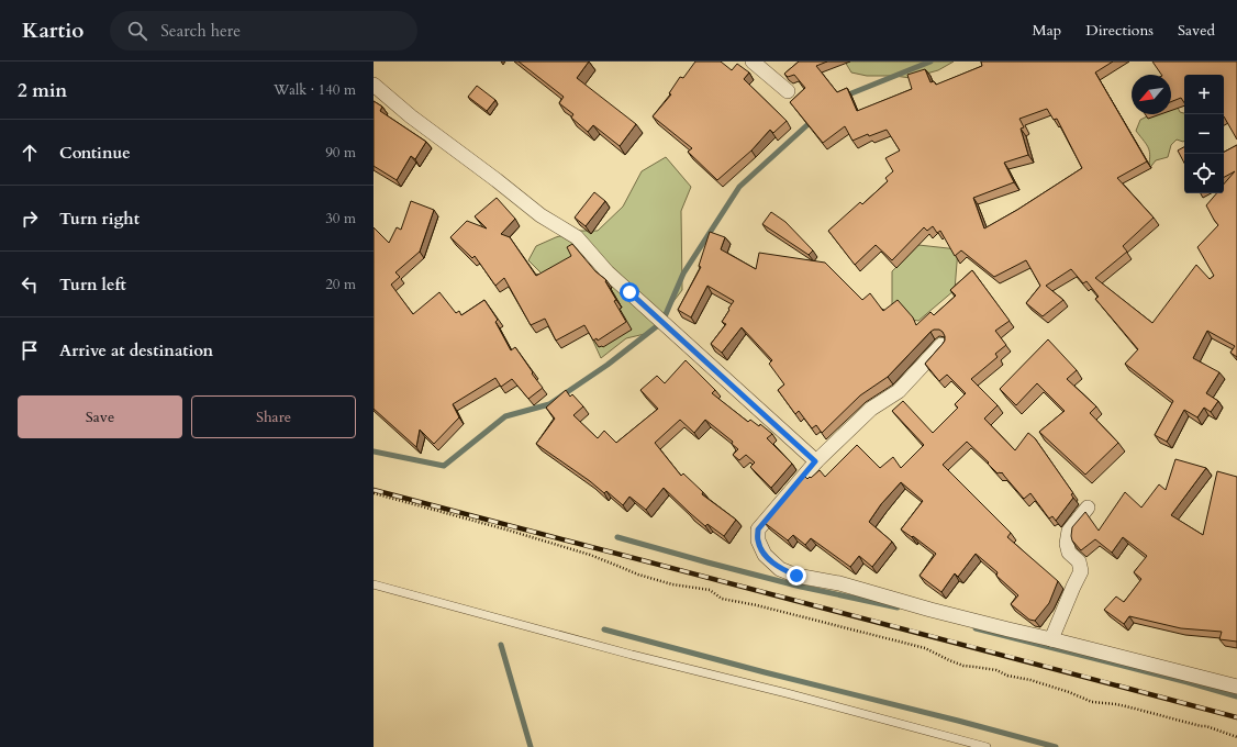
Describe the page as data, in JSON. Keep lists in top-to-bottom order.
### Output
{
  "north": "bottom left",
  "page": {
    "header": "Kartio",
    "search": "Search here",
    "nav": ["Map", "Directions", "Saved"],
    "heading": ["2 min", "Walk · 140 m"],
    "map_buttons": ["+", "−"],
    "list": [
      ["Continue", "90 m"],
      ["Turn right", "30 m"],
      ["Turn left", "20 m"],
      "Arrive at destination"
    ],
    "buttons": ["Save", "Share"]
  }
}
